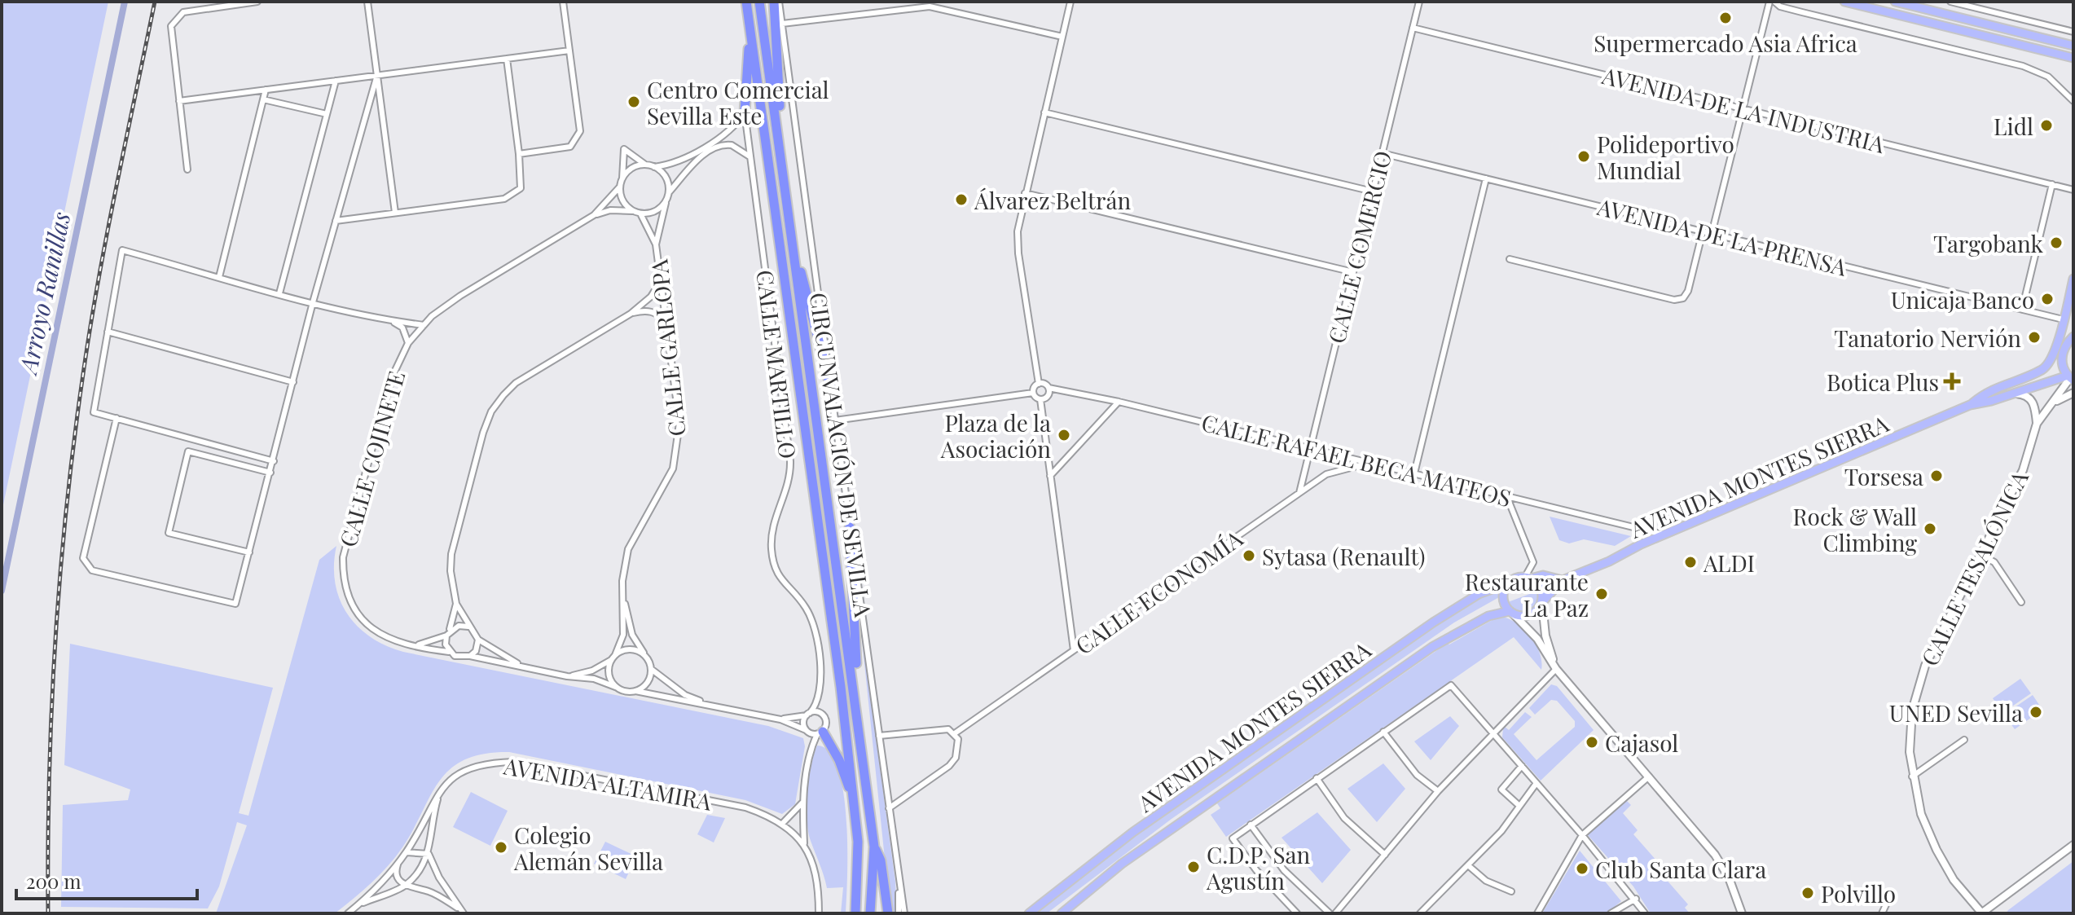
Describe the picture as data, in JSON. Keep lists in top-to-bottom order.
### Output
{
  "streets": {
    "highway": ["CIRCUNVALACIÓN DE SEVILLA"],
    "main road": ["AVENIDA MONTES SIERRA"],
    "street": [
      "AVENIDA DE LA INDUSTRIA",
      "AVENIDA DE LA PRENSA",
      "CALLE COMERCIO",
      "CALLE GARLOPA",
      "CALLE MARTILLO",
      "CALLE COJINETE",
      "CALLE RAFAEL BECA MATEOS",
      "CALLE TESALÓNICA",
      "CALLE ECONOMÍA",
      "AVENIDA ALTAMIRA"
    ]
  },
  "crossings": [
    ["AVENIDA DE LA INDUSTRIA", "CALLE COMERCIO"],
    ["AVENIDA DE LA PRENSA", "CALLE COMERCIO"],
    ["CALLE COMERCIO", "CALLE RAFAEL BECA MATEOS"],
    ["CALLE COMERCIO", "CALLE ECONOMÍA"],
    ["CALLE GARLOPA", "CALLE COJINETE"],
    ["CALLE RAFAEL BECA MATEOS", "AVENIDA MONTES SIERRA"],
    ["CALLE RAFAEL BECA MATEOS", "CALLE ECONOMÍA"],
    ["AVENIDA MONTES SIERRA", "CALLE TESALÓNICA"]
  ],
  "water": ["Arroyo Ranillas"],
  "places": {
    "other": [
      "Supermercado Asia Africa",
      "Centro Comercial Sevilla Este",
      "Lidl",
      "Polideportivo Mundial",
      "Álvarez Beltrán",
      "Targobank",
      "Unicaja Banco",
      "Tanatorio Nervión",
      "Plaza de la Asociación",
      "Torsesa",
      "Rock & Wall Climbing",
      "Sytasa (Renault)",
      "ALDI",
      "Restaurante La Paz",
      "UNED Sevilla",
      "Cajasol",
      "Colegio Alemán Sevilla",
      "C.D.P. San Agustín",
      "Club Santa Clara",
      "Polvillo"
    ],
    "health": ["Botica Plus"]
  },
  "scale_bar": "200 m"
}
